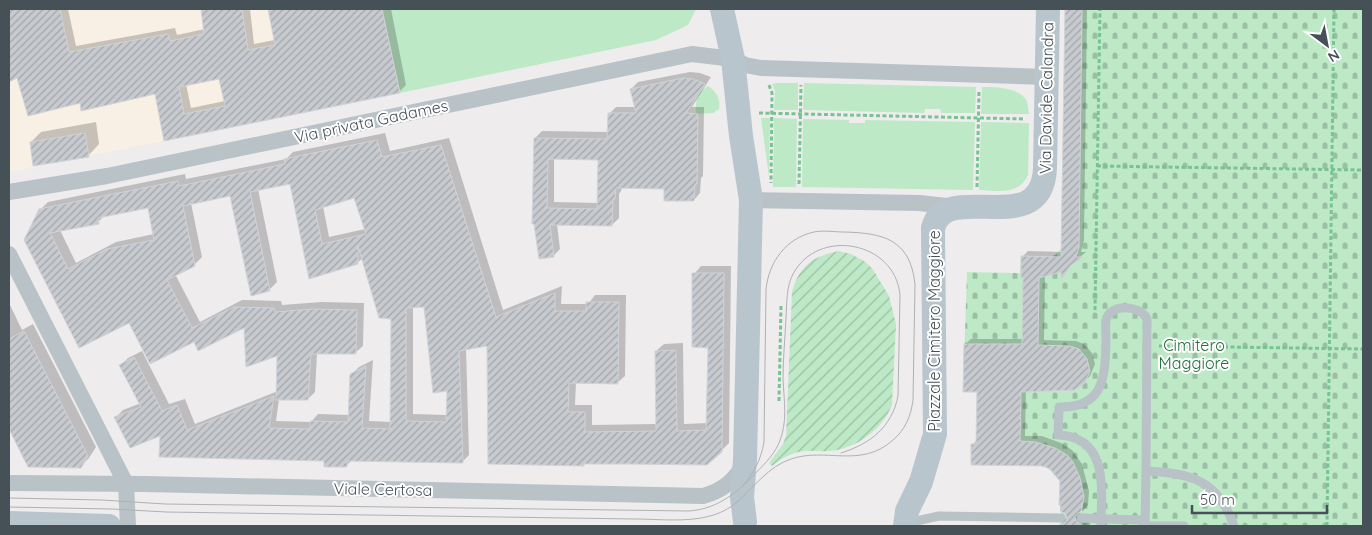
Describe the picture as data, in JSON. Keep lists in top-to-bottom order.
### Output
{
  "streets": {
    "main road": ["Via Davide Calandra", "Piazzale Cimitero Maggiore"],
    "street": ["Via privata Gadames", "Viale Certosa"]
  },
  "crossings": [
    ["Via Davide Calandra", "Piazzale Cimitero Maggiore"]
  ],
  "parks": ["Cimitero Maggiore"],
  "scale_bar": "50 m",
  "north": "bottom right"
}
